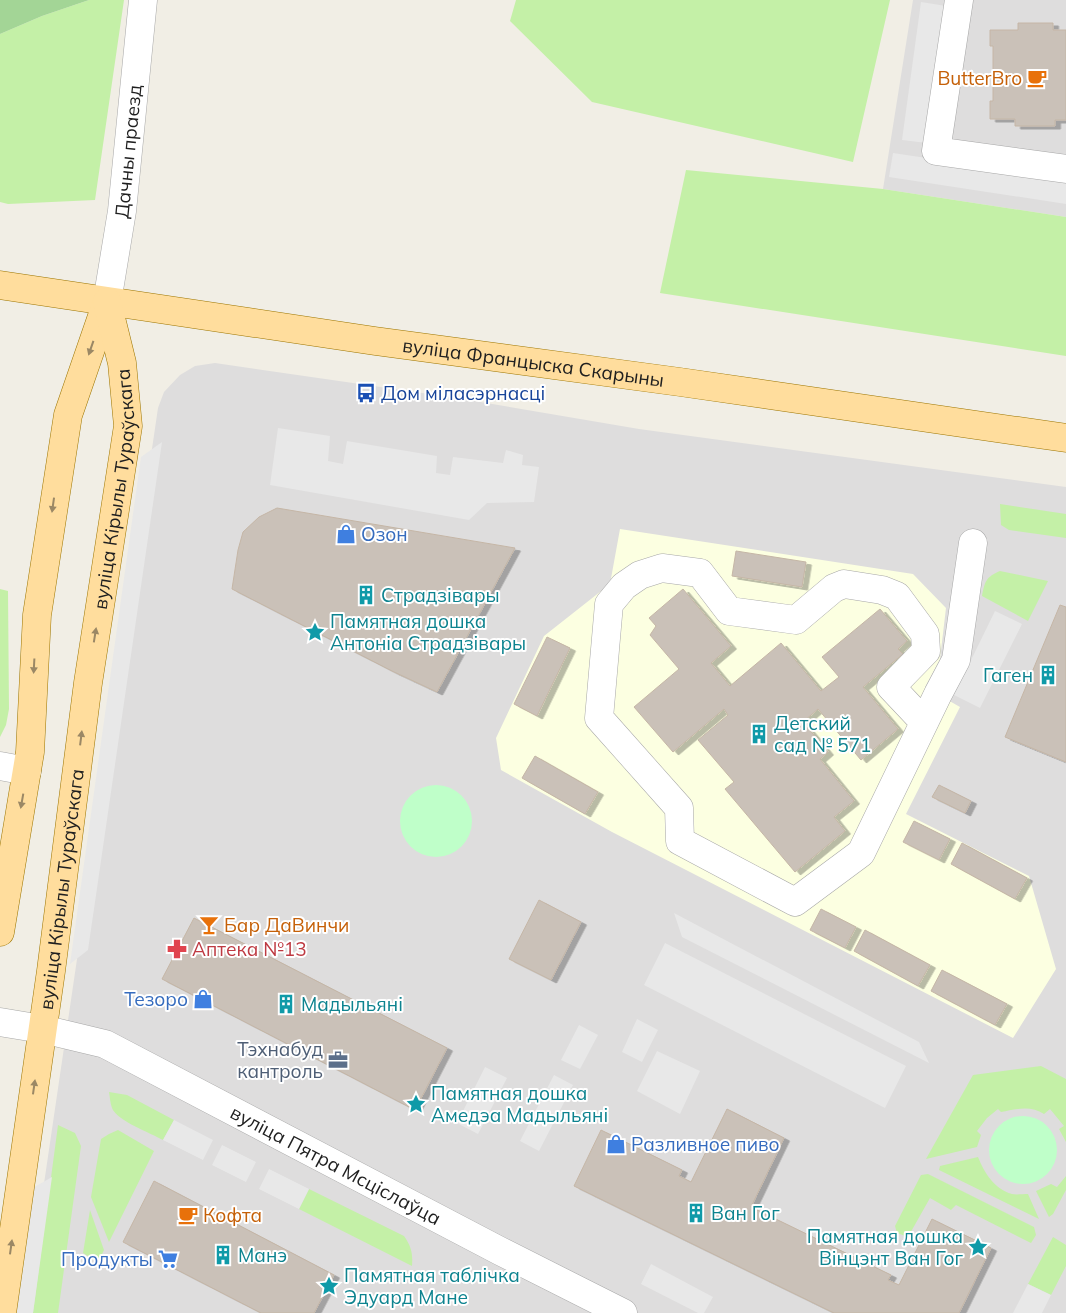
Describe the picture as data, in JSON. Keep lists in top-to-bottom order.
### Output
{
  "streets": {
    "main road": ["вуліца Францыска Скарыны", "вуліца Кірылы Тураўскага"],
    "street": ["Дачны праезд", "вуліца Пятра Мсціслаўца"]
  },
  "crossings": [
    ["Дачны праезд", "вуліца Францыска Скарыны"],
    ["Дачны праезд", "вуліца Кірылы Тураўскага"],
    ["вуліца Францыска Скарыны", "вуліца Кірылы Тураўскага"],
    ["вуліца Кірылы Тураўскага", "вуліца Пятра Мсціслаўца"]
  ],
  "places": {
    "cafe": ["ButterBro", "Кофта"],
    "bus stop": ["Дом міласэрнасці"],
    "shop": ["Озон", "Тезоро", "Разливное пиво"],
    "building": [
      "Страдзівары",
      "Гаген",
      "Детский сад № 571",
      "Мадыльяні",
      "Ван Гог",
      "Манэ"
    ],
    "place": [
      "Памятная дошка Антоніа Страдзівары",
      "Памятная дошка Амедэа Мадыльяні",
      "Памятная дошка Вінцэнт Ван Гог",
      "Памятная таблічка Эдуард Мане"
    ],
    "bar": ["Бар ДаВинчи"],
    "pharmacy": ["Аптека №13"],
    "office": ["Тэхнабуд кантроль"],
    "supermarket": ["Продукты"]
  }
}
